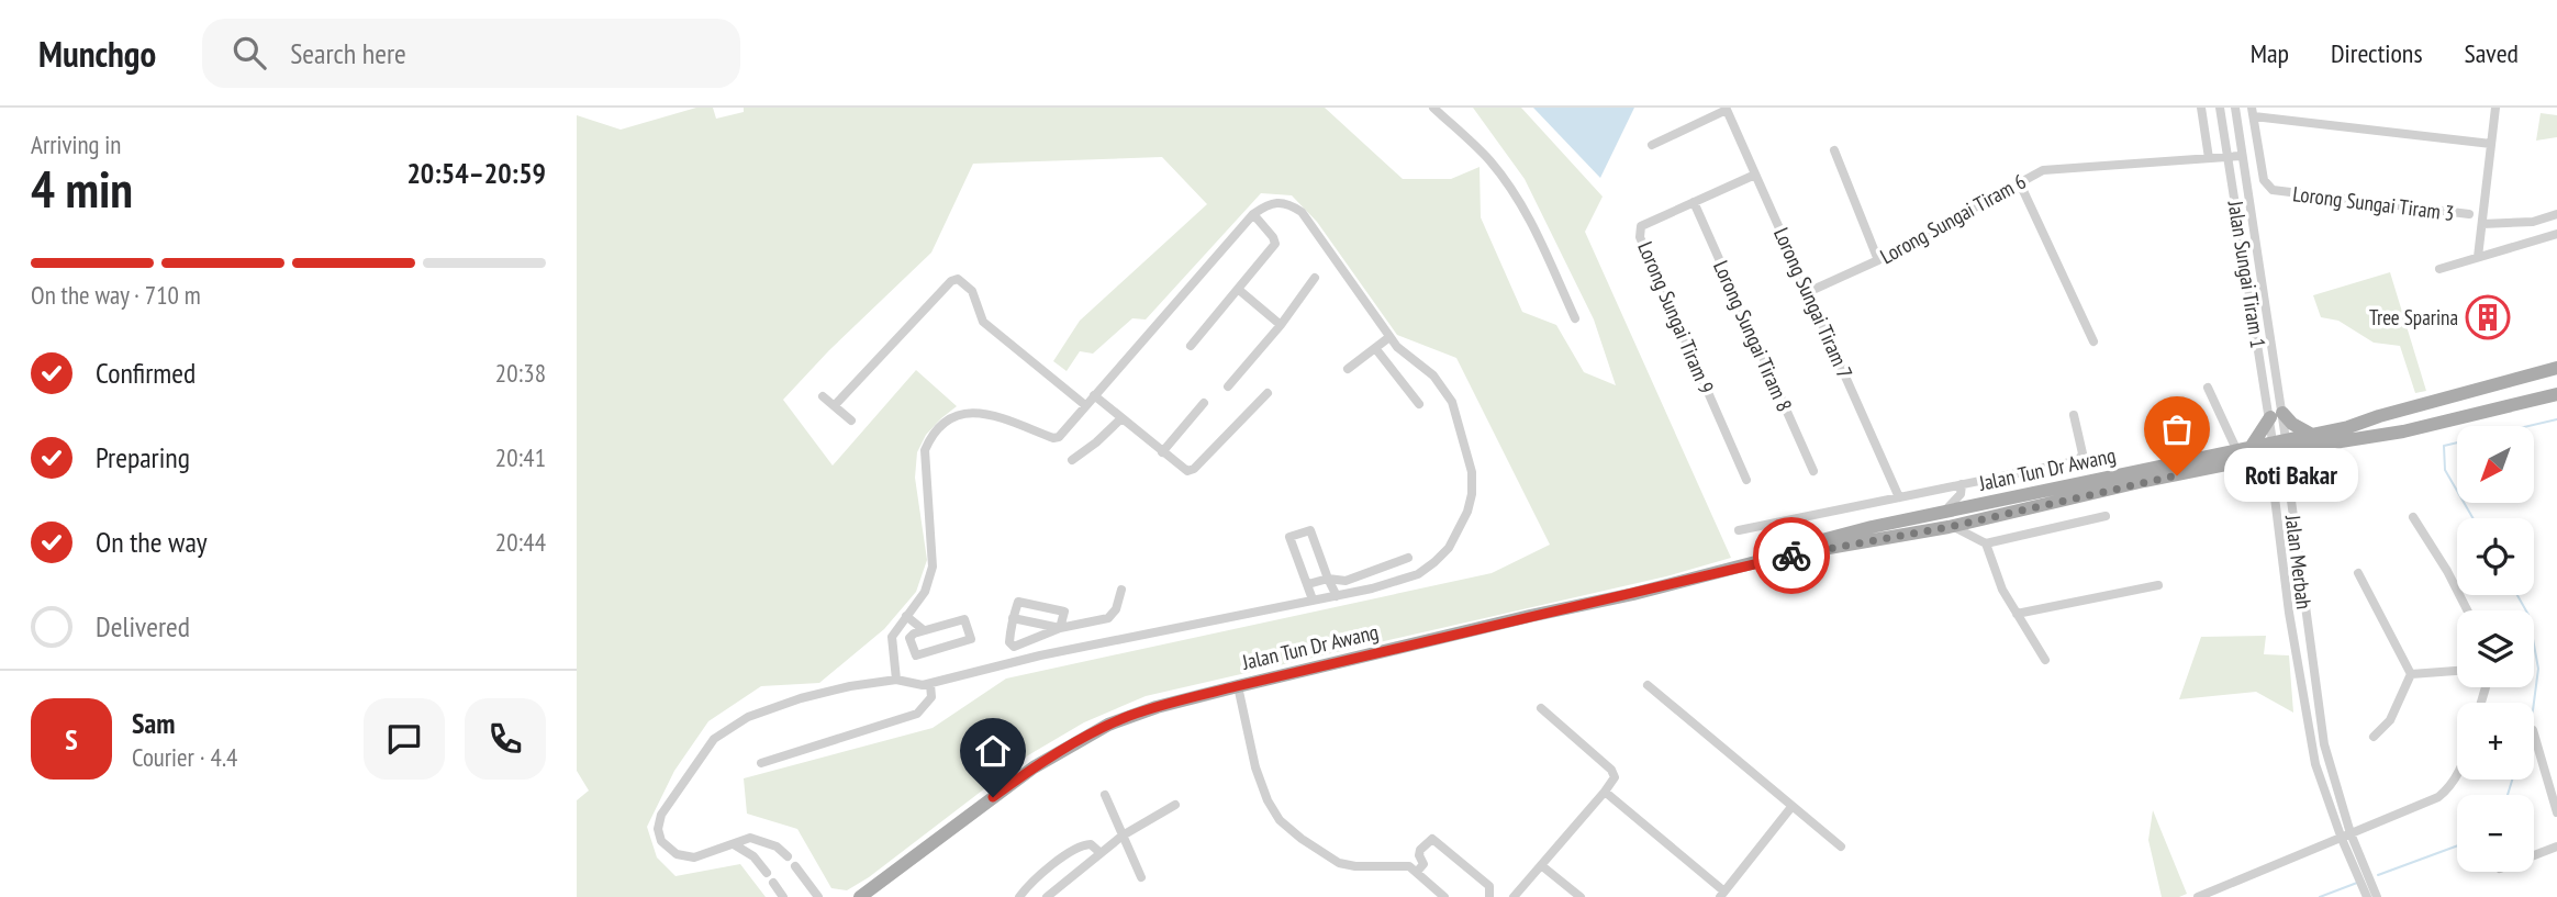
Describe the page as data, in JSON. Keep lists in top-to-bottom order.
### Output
{
  "streets": {
    "main road": ["Jalan Tun Dr Awang"],
    "street": [
      "Lorong Sungai Tiram 3",
      "Lorong Sungai Tiram 6",
      "Jalan Sungai Tiram 1",
      "Lorong Sungai Tiram 7",
      "Lorong Sungai Tiram 9",
      "Lorong Sungai Tiram 8",
      "Jalan Merbah"
    ]
  },
  "crossings": [
    ["Lorong Sungai Tiram 6", "Jalan Sungai Tiram 1"],
    ["Lorong Sungai Tiram 6", "Lorong Sungai Tiram 7"],
    ["Jalan Sungai Tiram 1", "Jalan Tun Dr Awang"],
    ["Lorong Sungai Tiram 7", "Lorong Sungai Tiram 9"],
    ["Lorong Sungai Tiram 9", "Lorong Sungai Tiram 8"]
  ],
  "places": {
    "building": ["Tree Sparina"],
    "other": ["Roti Bakar"]
  },
  "north": "bottom left",
  "page": {
    "header": "Munchgo",
    "search": "Search here",
    "nav": ["Map", "Directions", "Saved"],
    "heading": ["4 min", "Arriving in", "20:54–20:59"],
    "panel": ["Sam", "Courier · 4.4"],
    "bar": "On the way · 710 m",
    "list": [
      ["Confirmed", "20:38"],
      ["Preparing", "20:41"],
      ["On the way", "20:44"],
      "Delivered"
    ],
    "map_buttons": ["+", "−"],
    "bubble": "Roti Bakar",
    "round": "S"
  }
}
